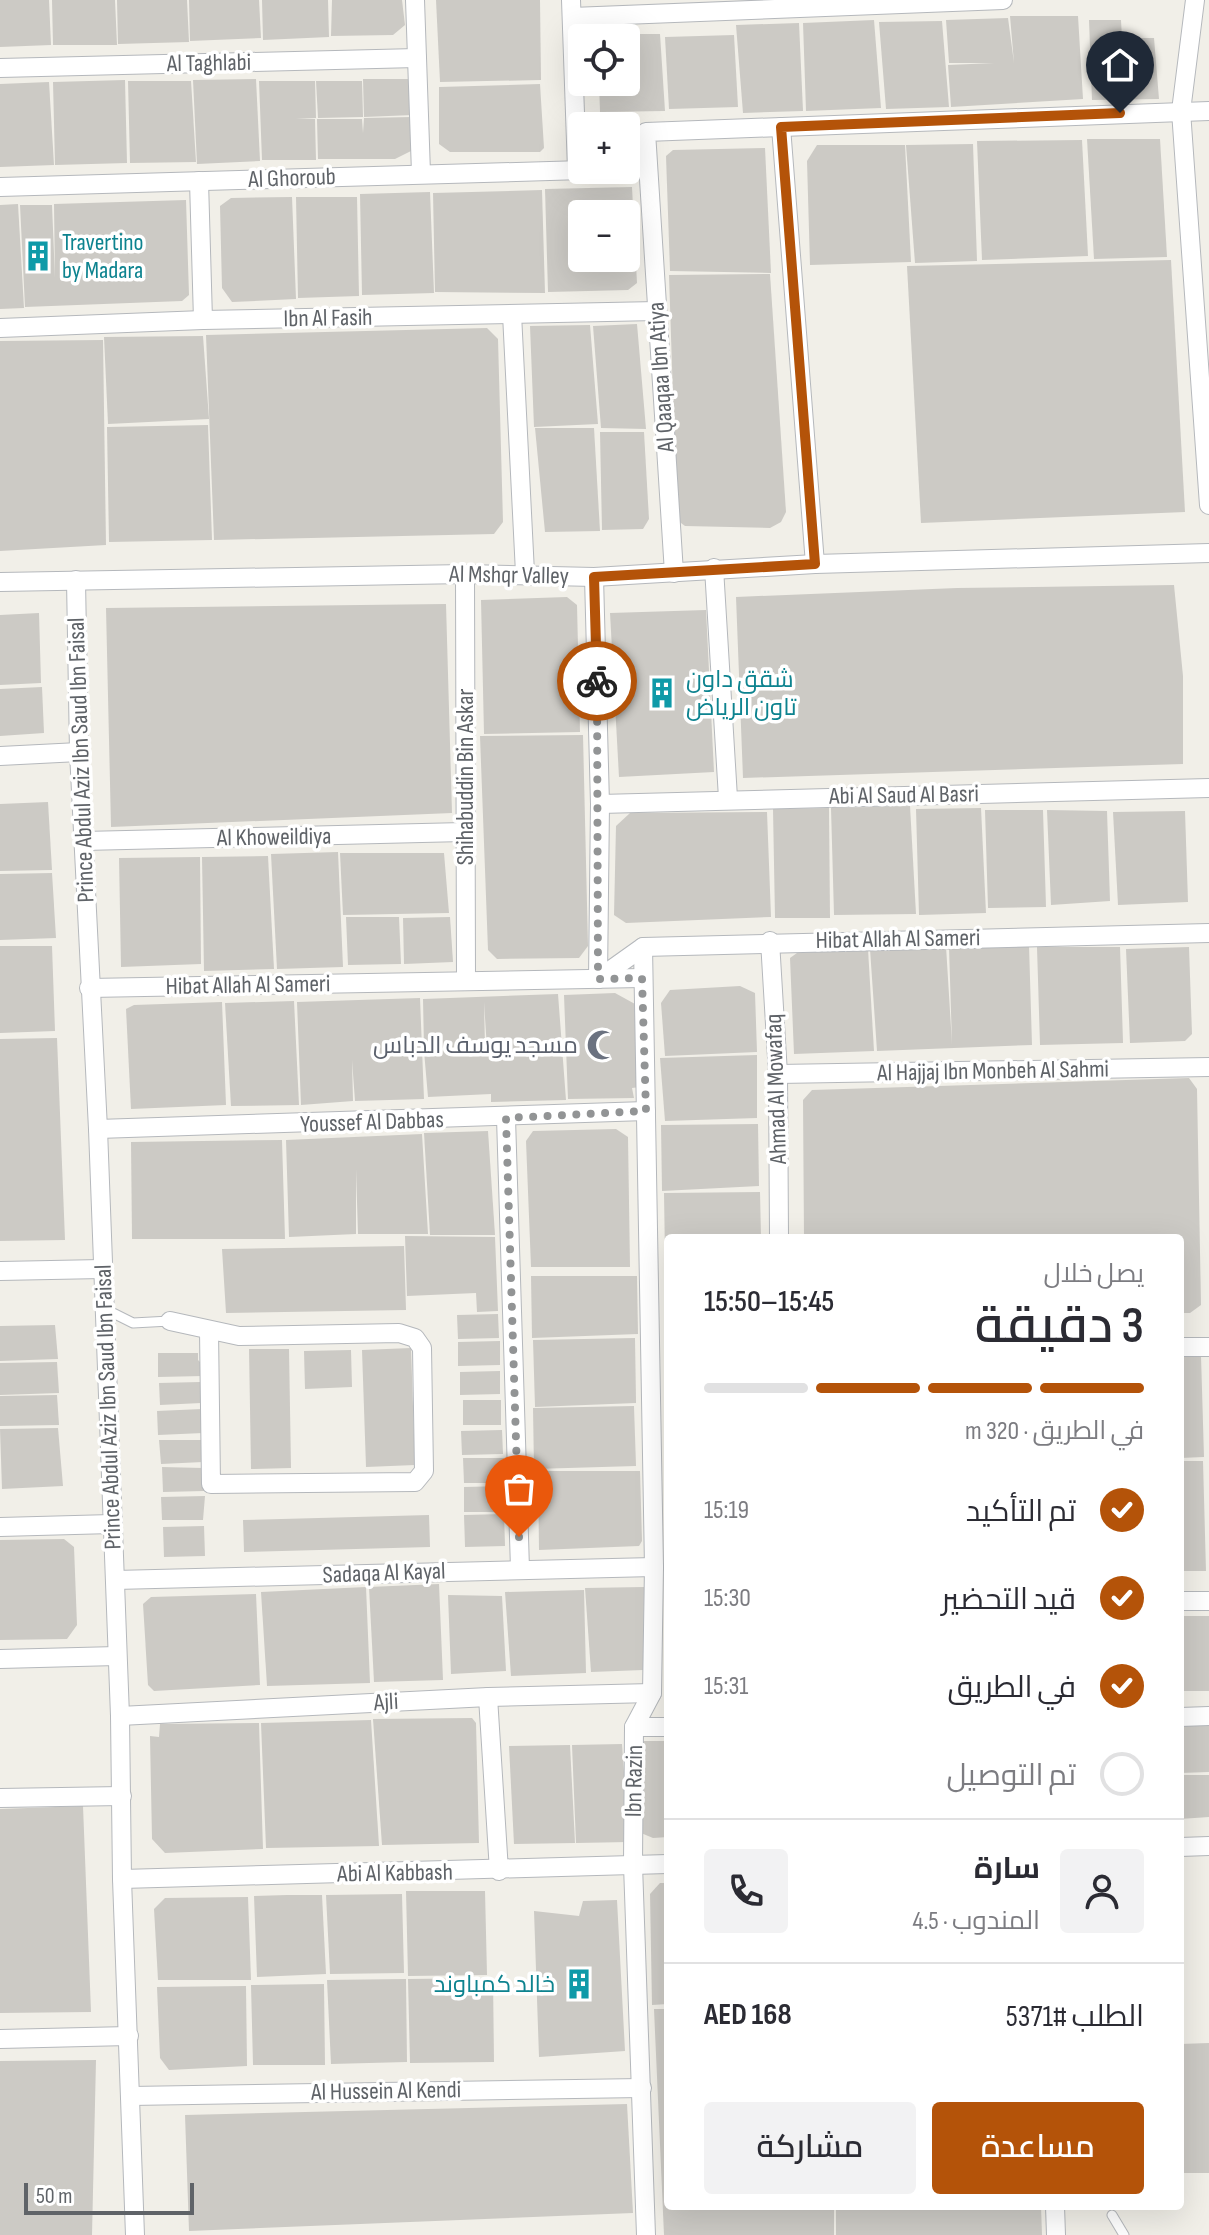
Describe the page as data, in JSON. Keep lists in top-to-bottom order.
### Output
{
  "streets": {
    "street": [
      "Al Taghlabi",
      "Al Ghoroub",
      "Ibn Al Fasih",
      "Al Qaaqaa Ibn Atiya",
      "Al Mshqr Valley",
      "Prince Abdul Aziz Ibn Saud Ibn Faisal",
      "Shihabuddin Bin Askar",
      "Abi Al Saud Al Basri",
      "Al Khoweildiya",
      "Hibat Allah Al Sameri",
      "Al Hajjaj Ibn Monbeh Al Sahmi",
      "Ahmad Al Mowafaq",
      "Youssef Al Dabbas",
      "Sadaqa Al Kayal",
      "Ajli",
      "Ibn Razin",
      "Abi Al Kabbash",
      "Al Hussein Al Kendi"
    ]
  },
  "crossings": [
    ["Ibn Al Fasih", "Al Qaaqaa Ibn Atiya"],
    ["Al Qaaqaa Ibn Atiya", "Al Mshqr Valley"],
    ["Al Mshqr Valley", "Prince Abdul Aziz Ibn Saud Ibn Faisal"],
    ["Al Mshqr Valley", "Shihabuddin Bin Askar"],
    ["Prince Abdul Aziz Ibn Saud Ibn Faisal", "Al Khoweildiya"],
    ["Prince Abdul Aziz Ibn Saud Ibn Faisal", "Hibat Allah Al Sameri"],
    ["Prince Abdul Aziz Ibn Saud Ibn Faisal", "Youssef Al Dabbas"],
    ["Prince Abdul Aziz Ibn Saud Ibn Faisal", "Sadaqa Al Kayal"],
    ["Prince Abdul Aziz Ibn Saud Ibn Faisal", "Ajli"],
    ["Prince Abdul Aziz Ibn Saud Ibn Faisal", "Abi Al Kabbash"],
    ["Prince Abdul Aziz Ibn Saud Ibn Faisal", "Al Hussein Al Kendi"],
    ["Shihabuddin Bin Askar", "Al Khoweildiya"],
    ["Shihabuddin Bin Askar", "Hibat Allah Al Sameri"],
    ["Hibat Allah Al Sameri", "Ahmad Al Mowafaq"],
    ["Hibat Allah Al Sameri", "Ibn Razin"],
    ["Al Hajjaj Ibn Monbeh Al Sahmi", "Ahmad Al Mowafaq"],
    ["Youssef Al Dabbas", "Ibn Razin"],
    ["Sadaqa Al Kayal", "Ibn Razin"],
    ["Ajli", "Ibn Razin"],
    ["Ibn Razin", "Abi Al Kabbash"],
    ["Ibn Razin", "Al Hussein Al Kendi"]
  ],
  "places": {
    "building": ["Travertino by Madara", "شقق داون تاون الرياض", "خالد كمباوند"],
    "mosque": ["مسجد يوسف الدباس"]
  },
  "scale_bar": "50 m",
  "page": {
    "map_buttons": ["+", "−"],
    "heading": ["3 دقيقة", "يصل خلال", "15:45–15:50"],
    "panel": [
      "سارة",
      "المندوب · 4.5",
      "الطلب #5371",
      "AED 168"
    ],
    "bar": "في الطريق · 320 m",
    "list": [
      ["تم التأكيد", "15:19"],
      ["قيد التحضير", "15:30"],
      ["في الطريق", "15:31"],
      "تم التوصيل"
    ],
    "buttons": ["مساعدة", "مشاركة"],
    "scale": "50 m"
  }
}
